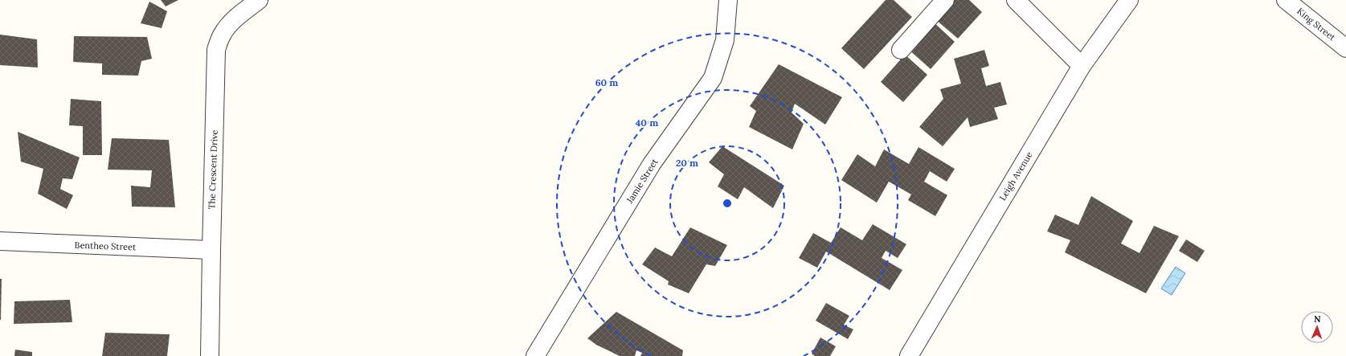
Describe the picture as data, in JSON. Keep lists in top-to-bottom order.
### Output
{
  "streets": {
    "street": [
      "King Street",
      "The Crescent Drive",
      "Leigh Avenue",
      "Jamie Street",
      "Bentheo Street"
    ]
  },
  "crossings": [
    ["The Crescent Drive", "Bentheo Street"]
  ],
  "north": "top",
  "rings": ["60 m", "40 m", "20 m"]
}
